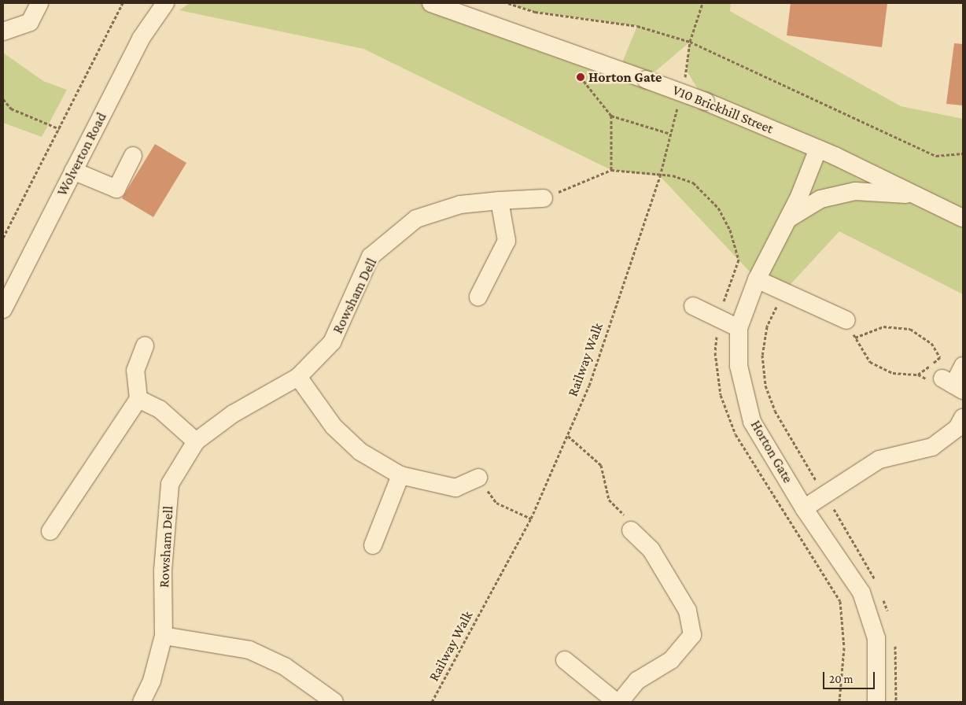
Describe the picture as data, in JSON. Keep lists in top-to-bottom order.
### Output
{
  "streets": {
    "street": [
      "V10 Brickhill Street",
      "Wolverton Road",
      "Rowsham Dell",
      "Horton Gate"
    ],
    "path": ["Railway Walk"]
  },
  "crossings": [
    ["V10 Brickhill Street", "Horton Gate"]
  ],
  "places": ["Horton Gate"],
  "scale_bar": "20 m"
}
